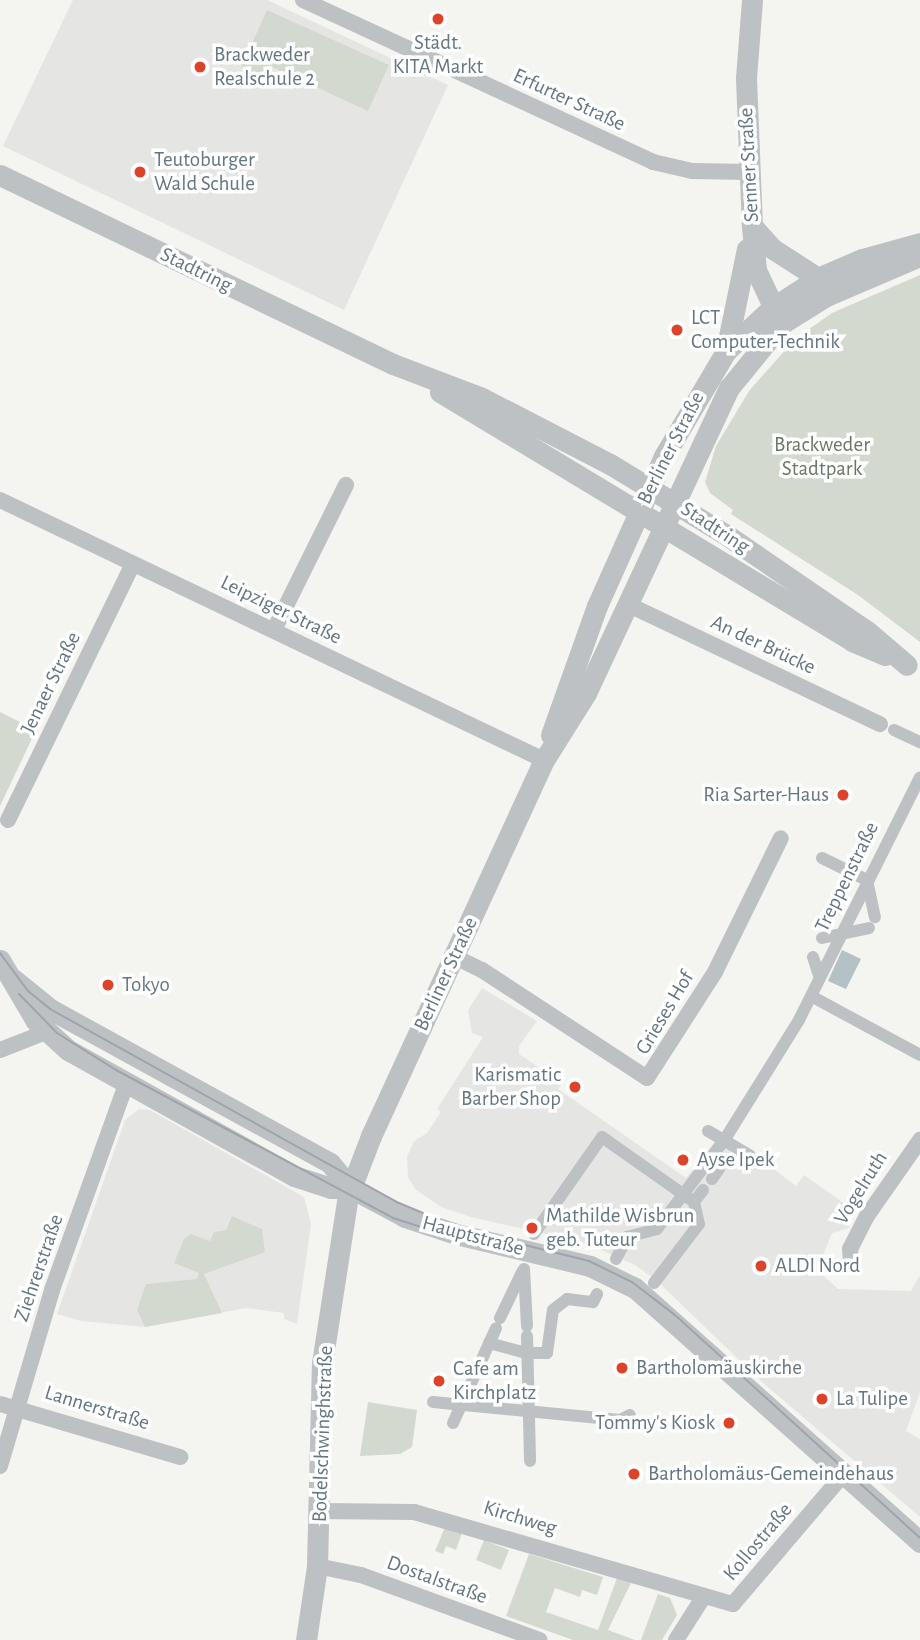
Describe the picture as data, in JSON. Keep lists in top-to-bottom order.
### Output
{
  "streets": {
    "street": [
      "Erfurter Straße",
      "Senner Straße",
      "Stadtring",
      "Berliner Straße",
      "Leipziger Straße",
      "An der Brücke",
      "Jenaer Straße",
      "Treppenstraße",
      "Grieses Hof",
      "Vogelruth",
      "Hauptstraße",
      "Ziehrerstraße",
      "Lannerstraße",
      "Bodelschwinghstraße",
      "Kirchweg",
      "Kollostraße",
      "Dostalstraße"
    ]
  },
  "crossings": [
    ["Erfurter Straße", "Senner Straße"],
    ["Senner Straße", "Berliner Straße"],
    ["Stadtring", "Berliner Straße"],
    ["Berliner Straße", "Leipziger Straße"],
    ["Berliner Straße", "An der Brücke"],
    ["Berliner Straße", "Grieses Hof"],
    ["Berliner Straße", "Hauptstraße"],
    ["Berliner Straße", "Bodelschwinghstraße"],
    ["Leipziger Straße", "Jenaer Straße"],
    ["Hauptstraße", "Ziehrerstraße"],
    ["Hauptstraße", "Bodelschwinghstraße"],
    ["Hauptstraße", "Kollostraße"],
    ["Ziehrerstraße", "Lannerstraße"],
    ["Bodelschwinghstraße", "Kirchweg"],
    ["Bodelschwinghstraße", "Dostalstraße"],
    ["Kirchweg", "Kollostraße"]
  ],
  "parks": ["Brackweder Stadtpark"],
  "places": [
    "Städt. KITA Markt",
    "Brackweder Realschule 2",
    "Teutoburger Wald Schule",
    "LCT Computer-Technik",
    "Ria Sarter-Haus",
    "Tokyo",
    "Karismatic Barber Shop",
    "Ayse Ipek",
    "Mathilde Wisbrun geb. Tuteur",
    "ALDI Nord",
    "Bartholomäuskirche",
    "Cafe am Kirchplatz",
    "La Tulipe",
    "Tommy's Kiosk",
    "Bartholomäus-Gemeindehaus"
  ]
}
